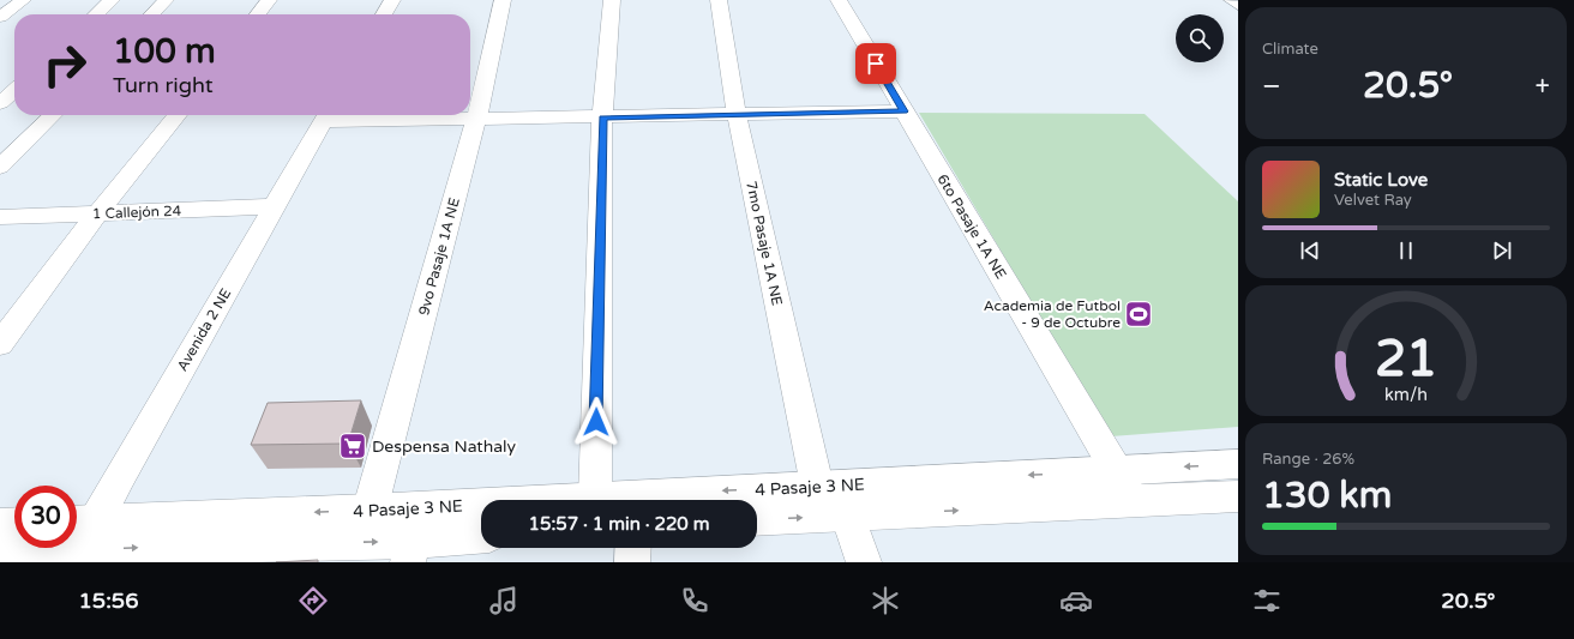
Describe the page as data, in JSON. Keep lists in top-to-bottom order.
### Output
{
  "streets": {
    "street": [
      "1 Callejón 24",
      "6to Pasaje 1A NE",
      "7mo Pasaje 1A NE",
      "9vo Pasaje 1A NE",
      "Avenida 2 NE",
      "4 Pasaje 3 NE"
    ]
  },
  "crossings": [
    ["1 Callejón 24", "Avenida 2 NE"],
    ["6to Pasaje 1A NE", "4 Pasaje 3 NE"],
    ["7mo Pasaje 1A NE", "4 Pasaje 3 NE"],
    ["9vo Pasaje 1A NE", "4 Pasaje 3 NE"],
    ["Avenida 2 NE", "4 Pasaje 3 NE"]
  ],
  "places": {
    "sports": ["Academia de Futbol - 9 de Octubre"],
    "supermarket": ["Despensa Nathaly"]
  },
  "page": {
    "tile": [
      "Climate",
      ["Range · 26%", "130 km"]
    ],
    "turn": ["100 m", "Turn right"],
    "heat": ["−", "20.5°", "+"],
    "song": ["Static Love", "Velvet Ray"],
    "limit": "30",
    "trip": "15:57 · 1 min · 220 m",
    "tabs": ["15:56", "20.5°"],
    "gauge": ["21", "km/h"]
  }
}
